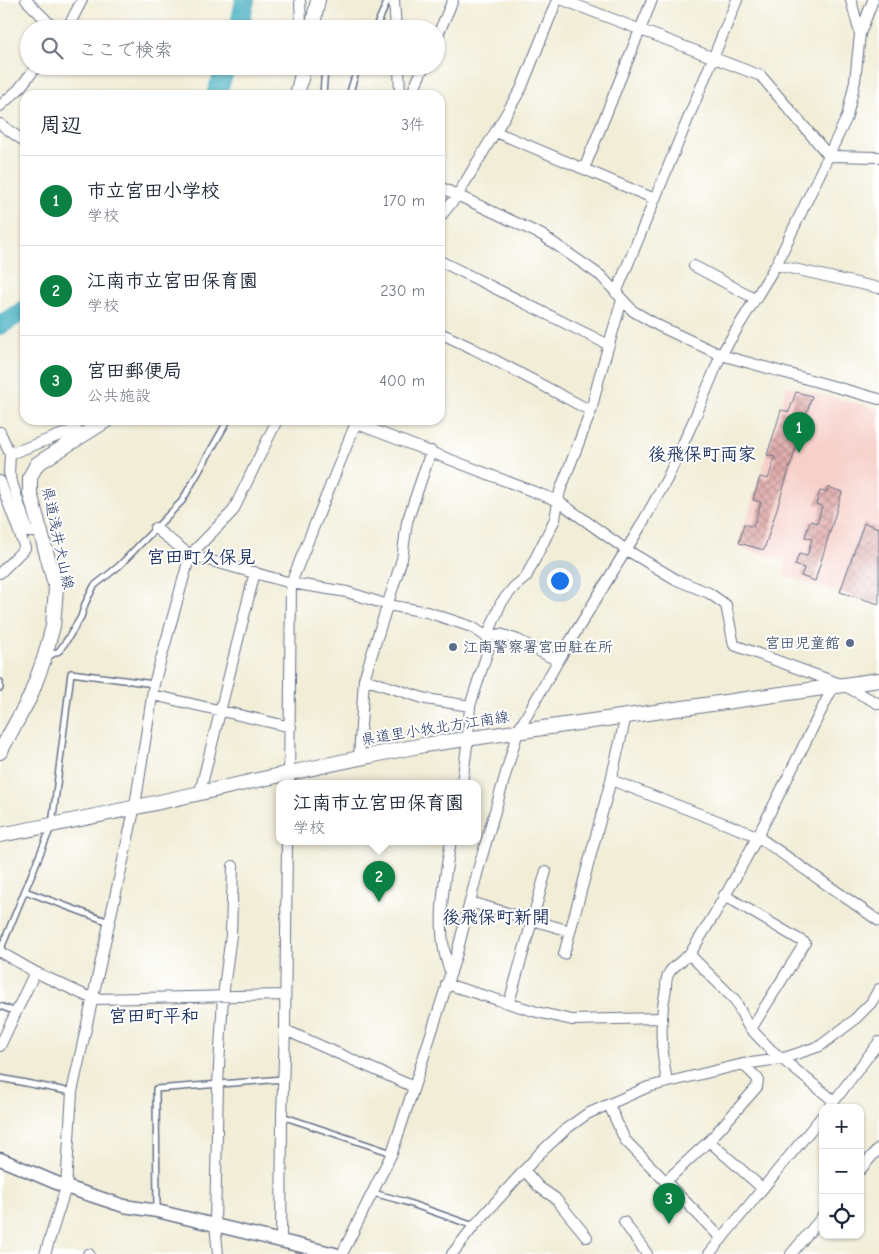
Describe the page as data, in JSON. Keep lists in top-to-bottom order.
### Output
{
  "streets": {
    "main road": ["県道浅井犬山線", "県道里小牧北方江南線"]
  },
  "districts": [
    "後飛保町両家",
    "宮田町久保見",
    "後飛保町新開",
    "宮田町平和"
  ],
  "places": ["宮田児童館", "江南警察署宮田駐在所"],
  "page": {
    "search": "ここで検索",
    "heading": ["周辺", "3件"],
    "list": [
      {
        "mark": "1",
        "name": "市立宮田小学校",
        "note": "学校",
        "value": "170 m"
      },
      {
        "mark": "2",
        "name": "江南市立宮田保育園",
        "note": "学校",
        "value": "230 m"
      },
      {
        "mark": "3",
        "name": "宮田郵便局",
        "note": "公共施設",
        "value": "400 m"
      }
    ],
    "pins": ["1", "2", "3"],
    "popup": ["江南市立宮田保育園", "学校"],
    "map_buttons": ["+", "−"]
  }
}
